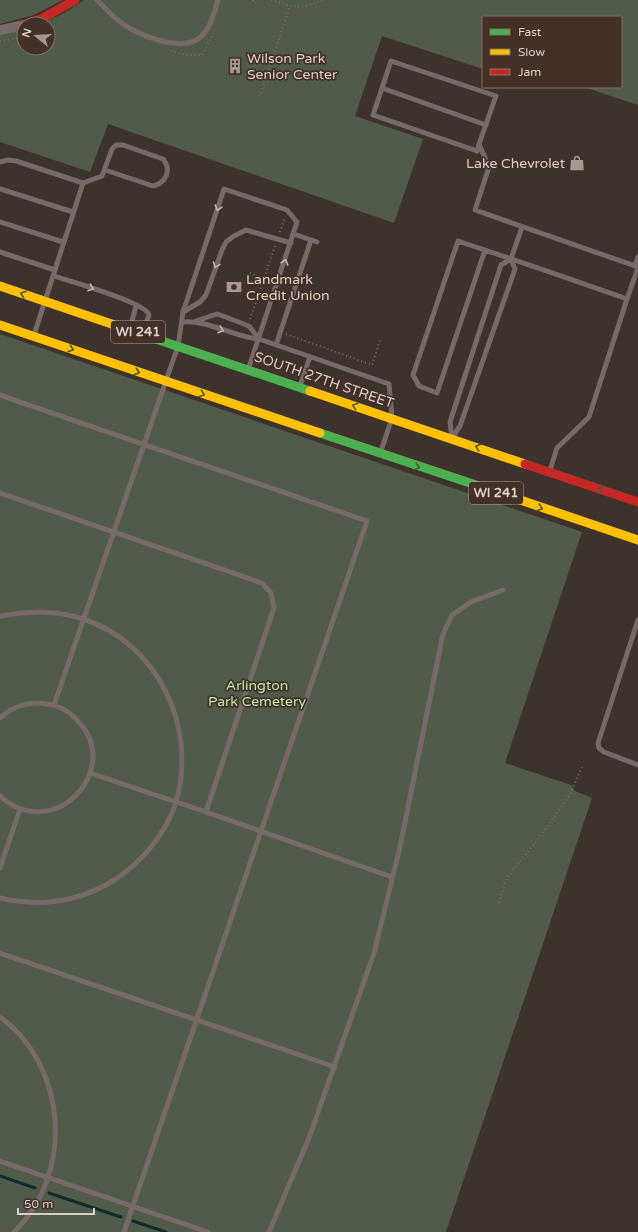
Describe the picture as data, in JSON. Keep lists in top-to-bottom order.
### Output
{
  "streets": {
    "main road": ["WI 241", "SOUTH 27TH STREET"]
  },
  "parks": ["Arlington Park Cemetery"],
  "places": {
    "building": ["Wilson Park Senior Center"],
    "shop": ["Lake Chevrolet"],
    "bank": ["Landmark Credit Union"]
  },
  "legend": ["Fast", "Slow", "Jam"],
  "scale_bar": "50 m",
  "north": "left"
}
